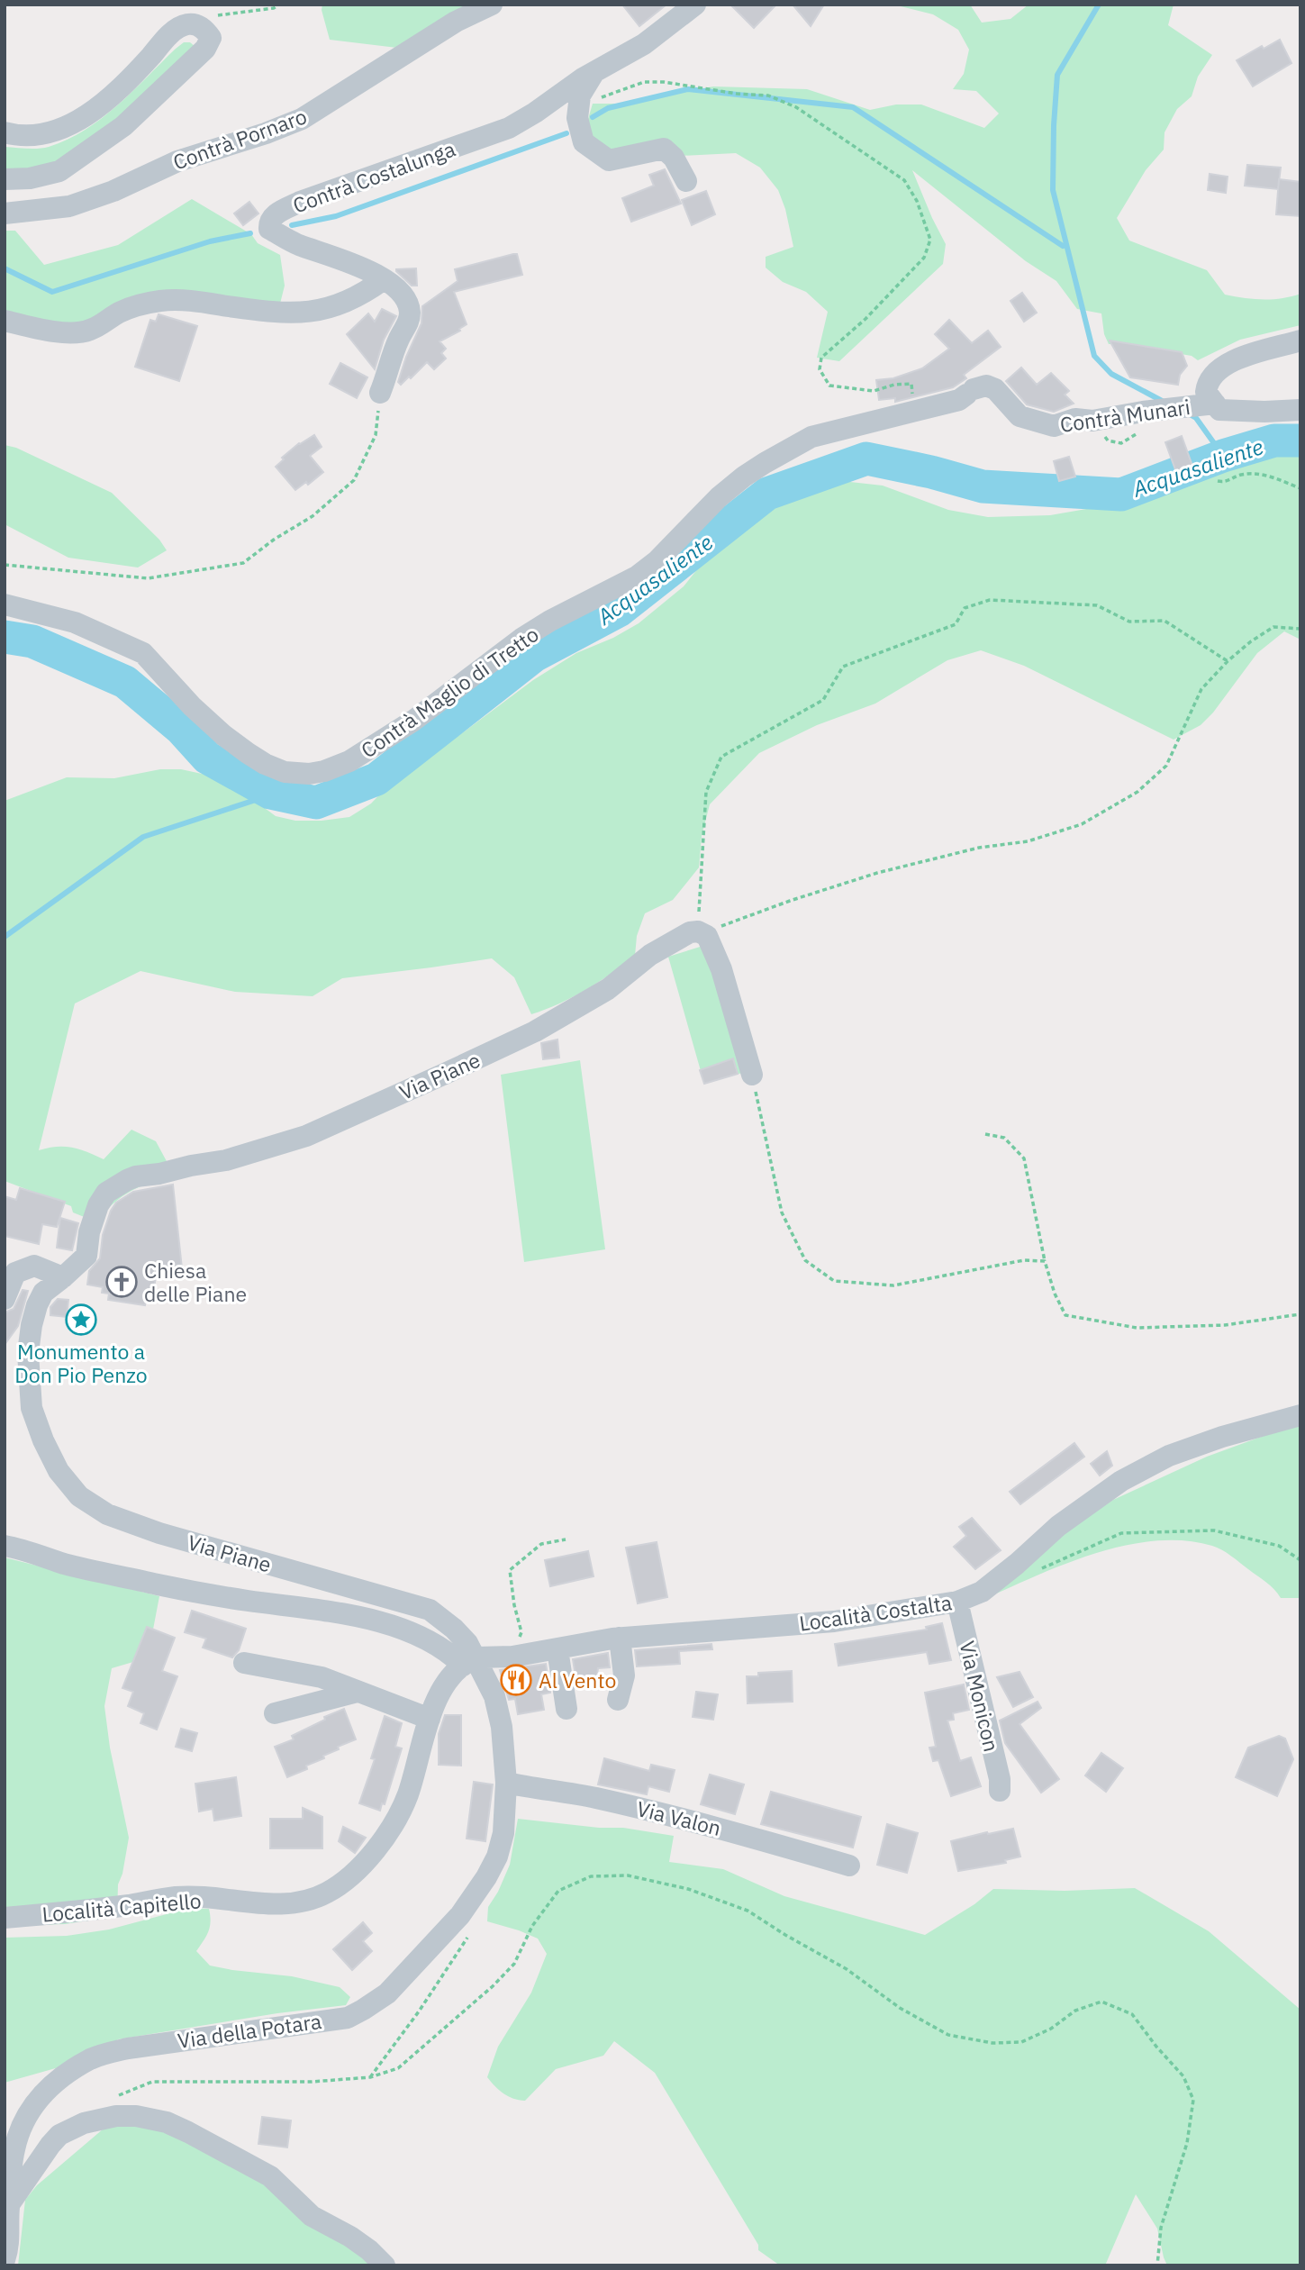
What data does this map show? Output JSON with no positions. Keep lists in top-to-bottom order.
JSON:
{
  "streets": {
    "street": [
      "Contrà Pornaro",
      "Contrà Costalunga",
      "Contrà Munari",
      "Contrà Maglio di Tretto",
      "Via Piane",
      "Località Costalta",
      "Via Monicon",
      "Via Valon",
      "Località Capitello",
      "Via della Potara"
    ]
  },
  "crossings": [
    ["Contrà Munari", "Contrà Maglio di Tretto"],
    ["Via Piane", "Località Costalta"],
    ["Via Piane", "Via Valon"],
    ["Via Piane", "Località Capitello"],
    ["Via Piane", "Via della Potara"],
    ["Località Costalta", "Via Monicon"],
    ["Località Costalta", "Località Capitello"],
    ["Via Valon", "Via della Potara"]
  ],
  "water": ["Acquasaliente"],
  "places": {
    "church": ["Chiesa delle Piane"],
    "place": ["Monumento a Don Pio Penzo"],
    "restaurant": ["Al Vento"]
  }
}
